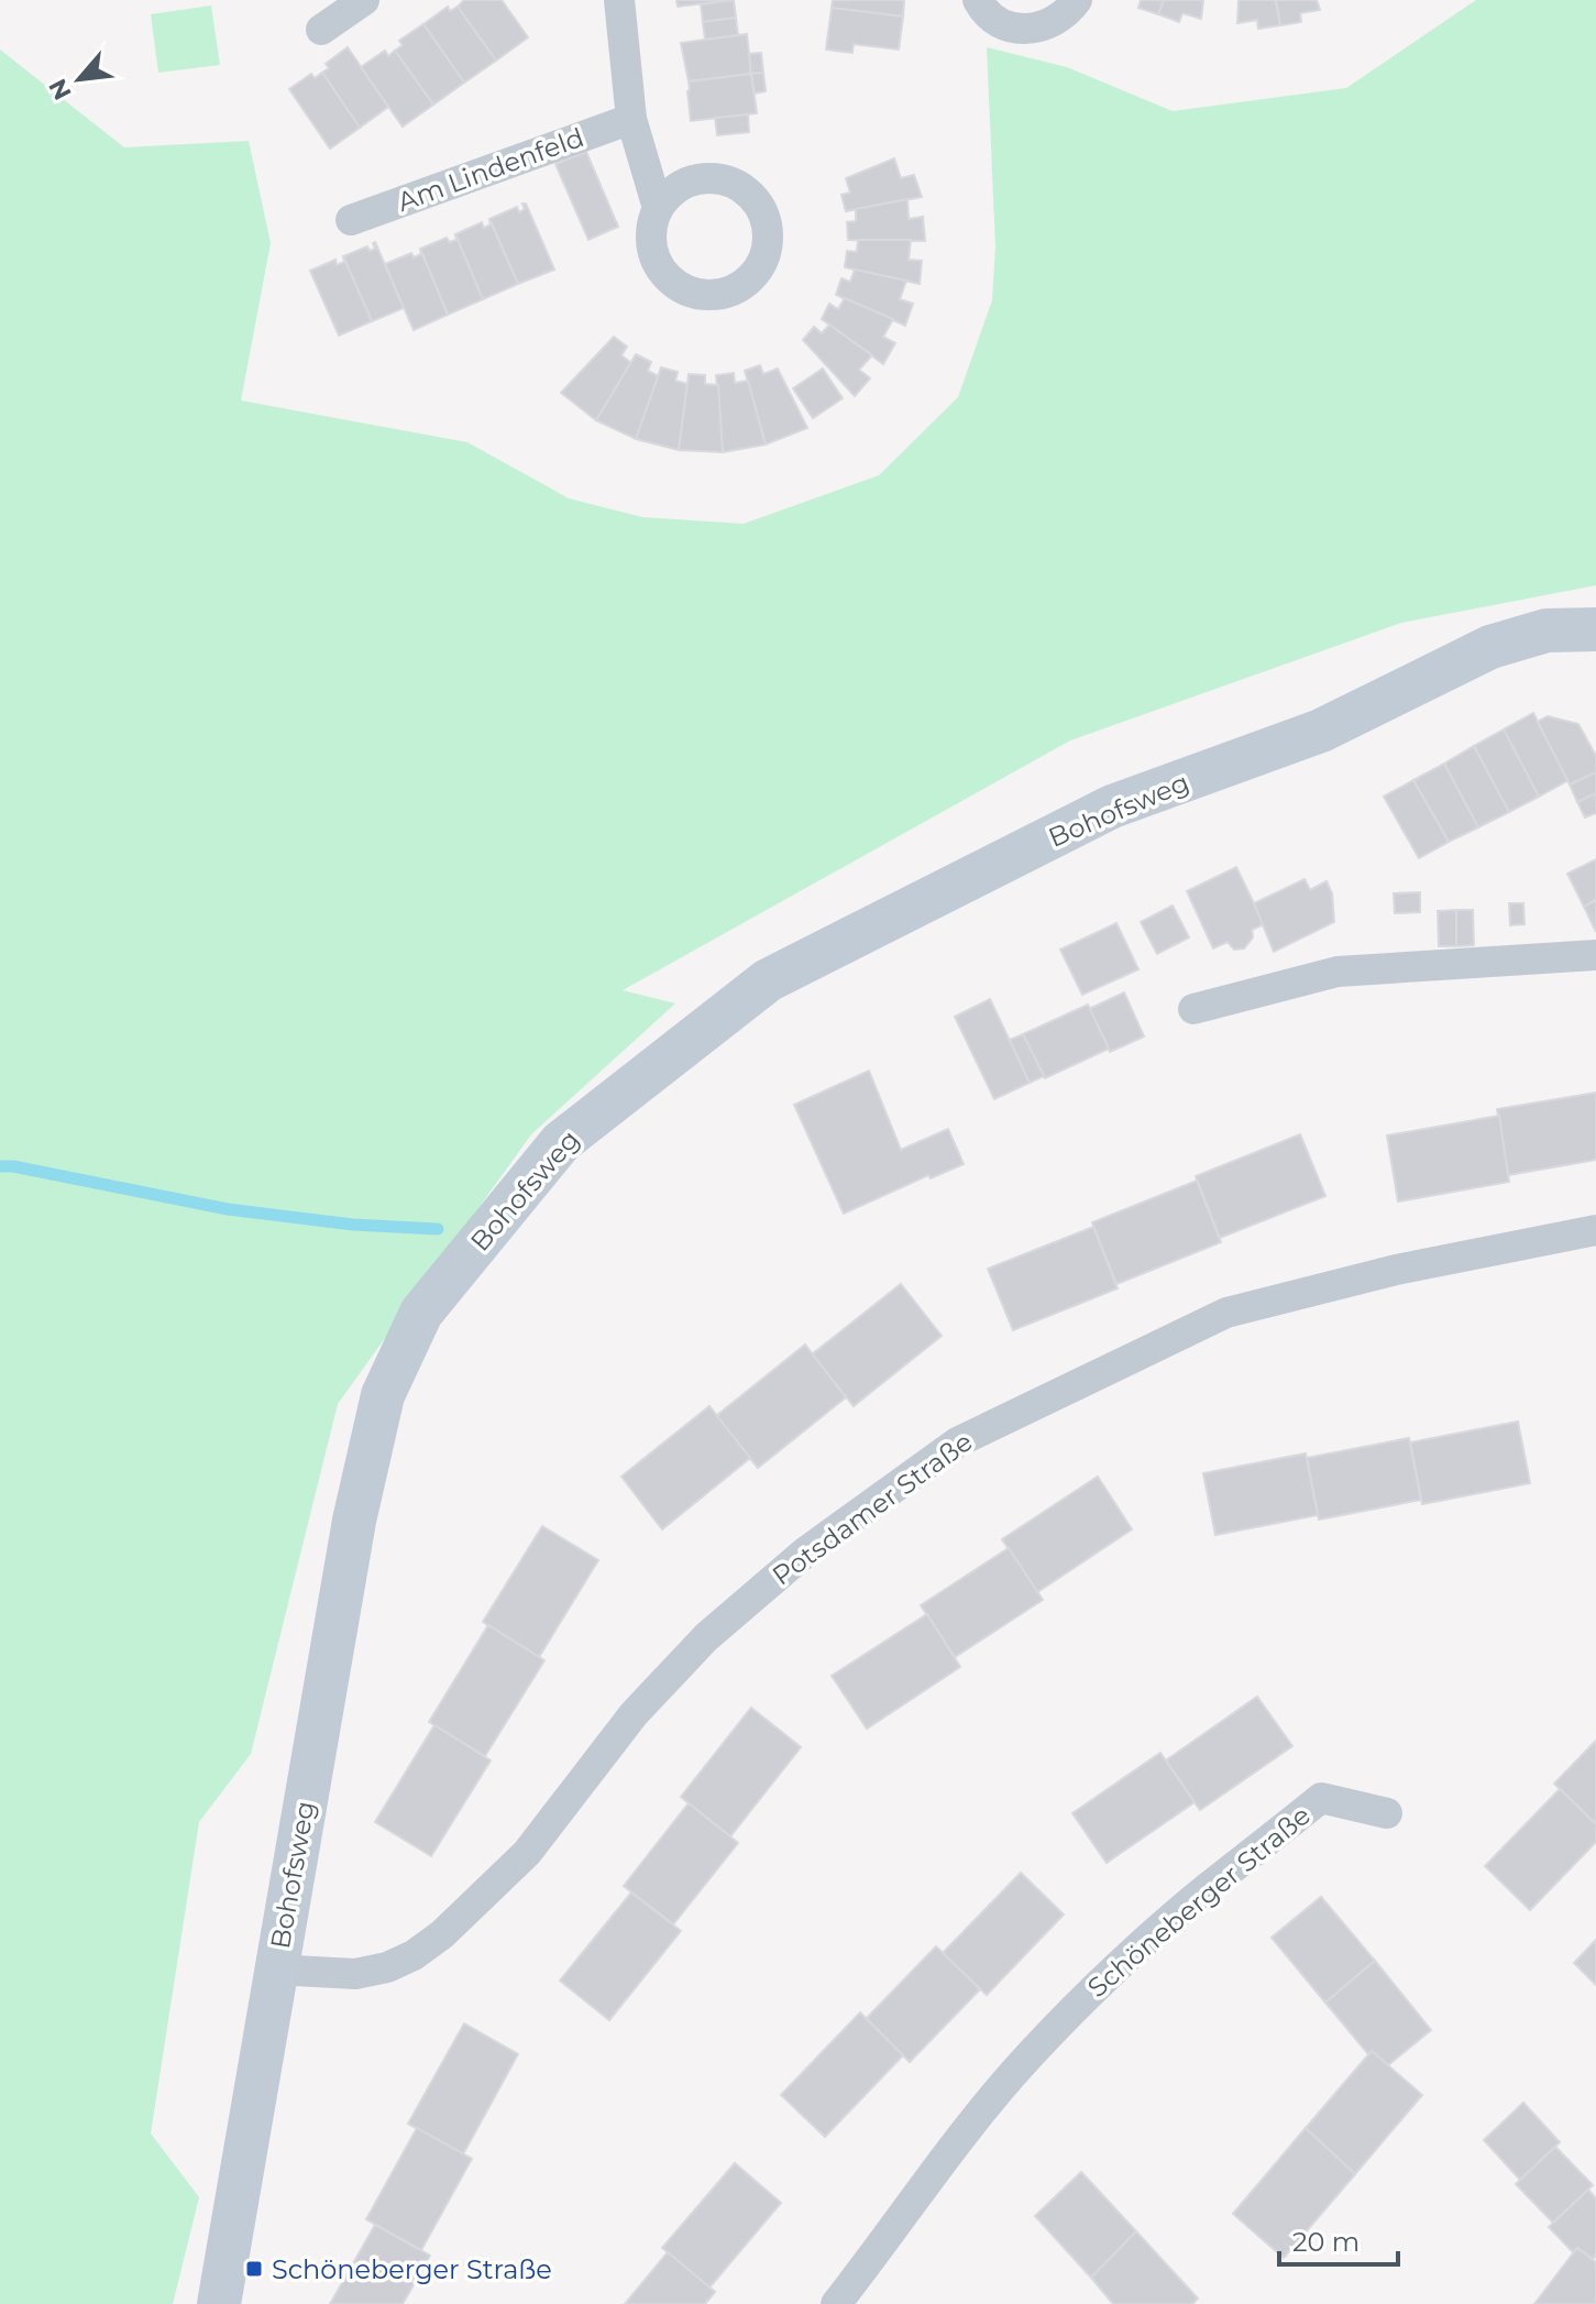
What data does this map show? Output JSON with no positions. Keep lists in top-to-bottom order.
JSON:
{
  "streets": {
    "street": [
      "Am Lindenfeld",
      "Bohofsweg",
      "Potsdamer Straße",
      "Schöneberger Straße"
    ]
  },
  "crossings": [
    ["Bohofsweg", "Potsdamer Straße"]
  ],
  "places": {
    "transit": ["Schöneberger Straße"]
  },
  "scale_bar": "20 m",
  "north": "bottom left"
}
